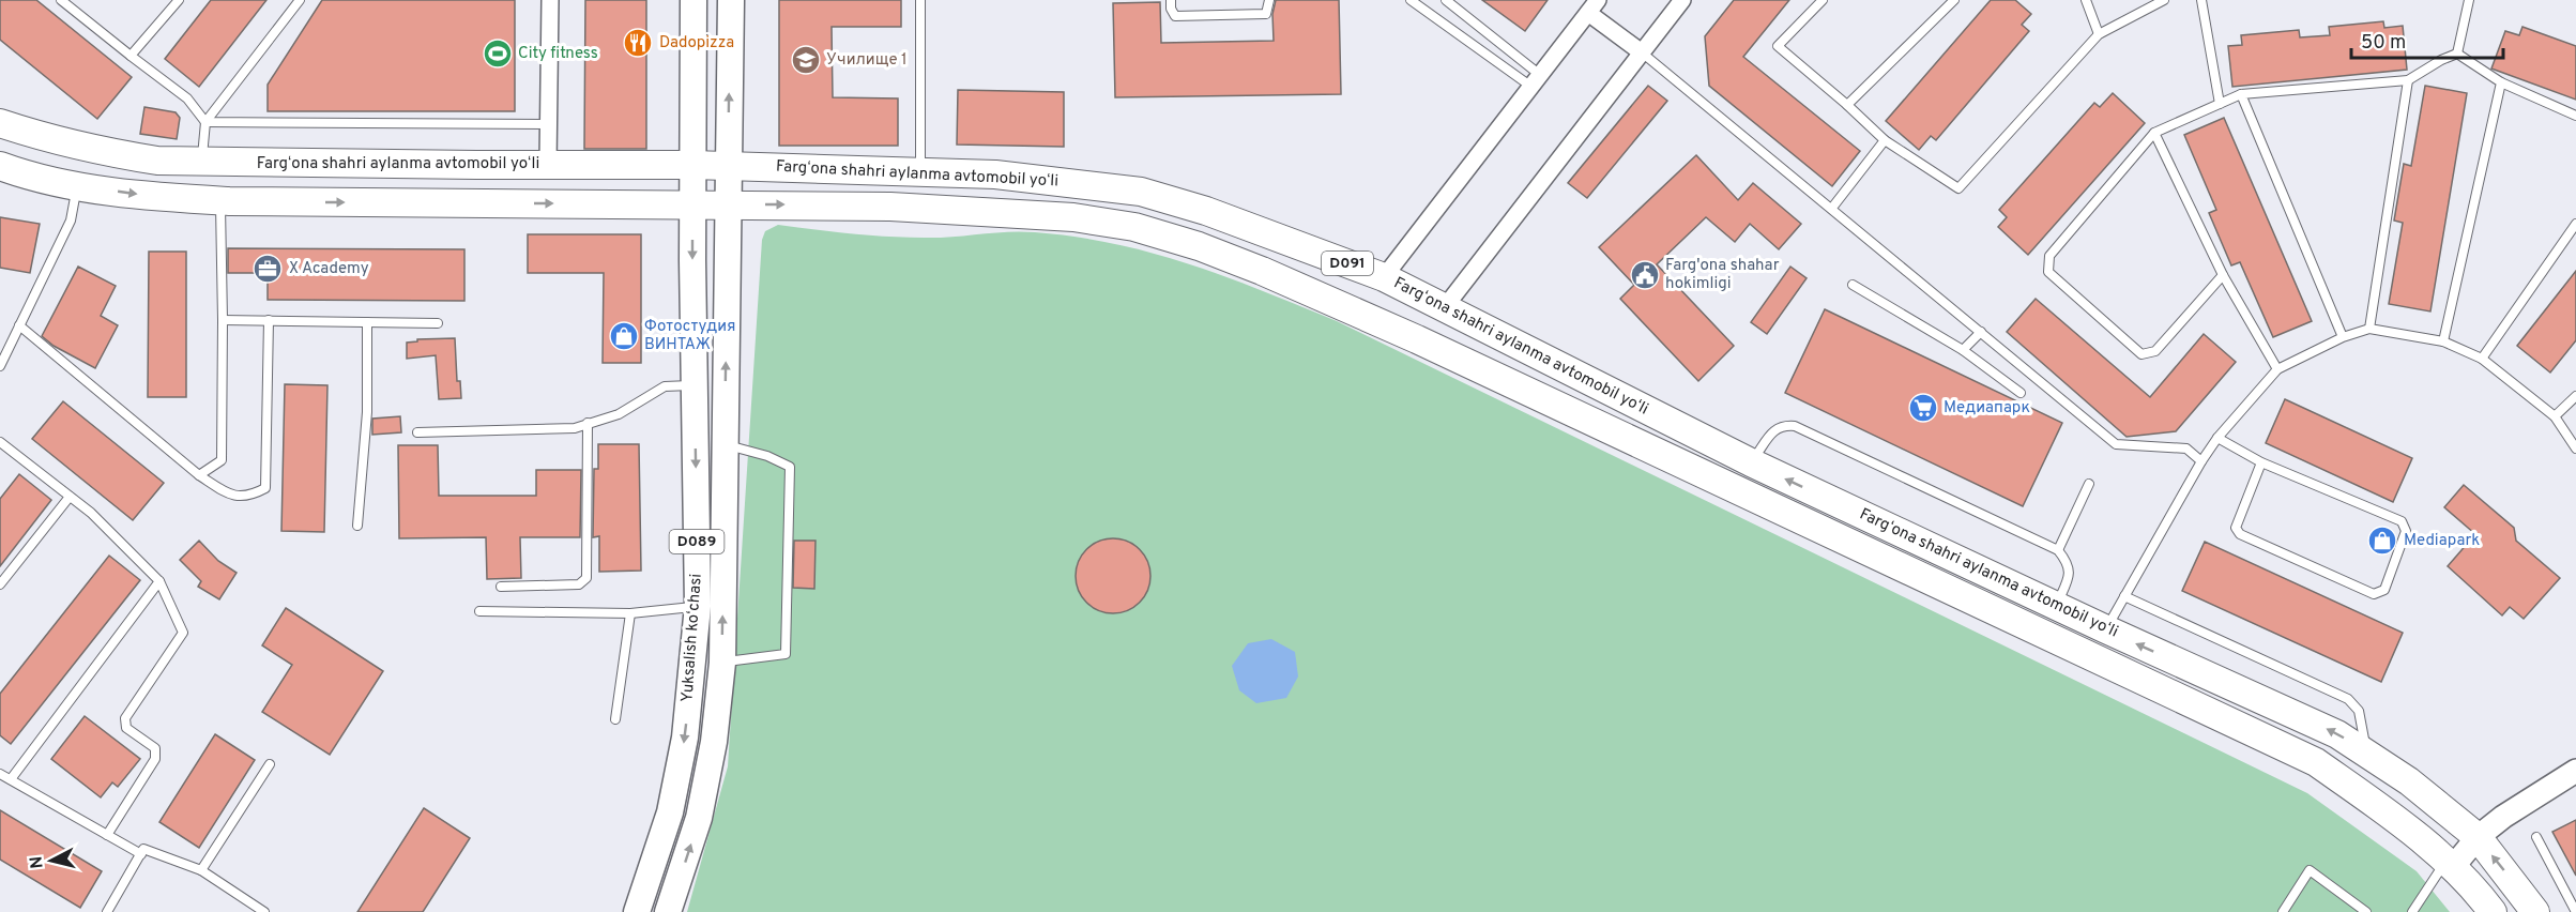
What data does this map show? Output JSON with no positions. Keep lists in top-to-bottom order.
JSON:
{
  "streets": {
    "highway": ["Fargʻona shahri aylanma avtomobil yoʻli", "D091"],
    "main road": ["D089", "Yuksalish koʻchasi"]
  },
  "crossings": [
    ["Fargʻona shahri aylanma avtomobil yoʻli", "D089"],
    ["Fargʻona shahri aylanma avtomobil yoʻli", "Yuksalish koʻchasi"],
    ["D089", "Yuksalish koʻchasi"]
  ],
  "places": {
    "restaurant": ["Dadopizza"],
    "sports": ["City fitness"],
    "school or university": ["Училище 1"],
    "office": ["X Academy"],
    "public building": ["Farg'ona shahar hokimligi"],
    "shop": ["Фотостудия ВИНТАЖ", "Mediapark"],
    "supermarket": ["Медиапарк"]
  },
  "scale_bar": "50 m",
  "north": "left"
}
